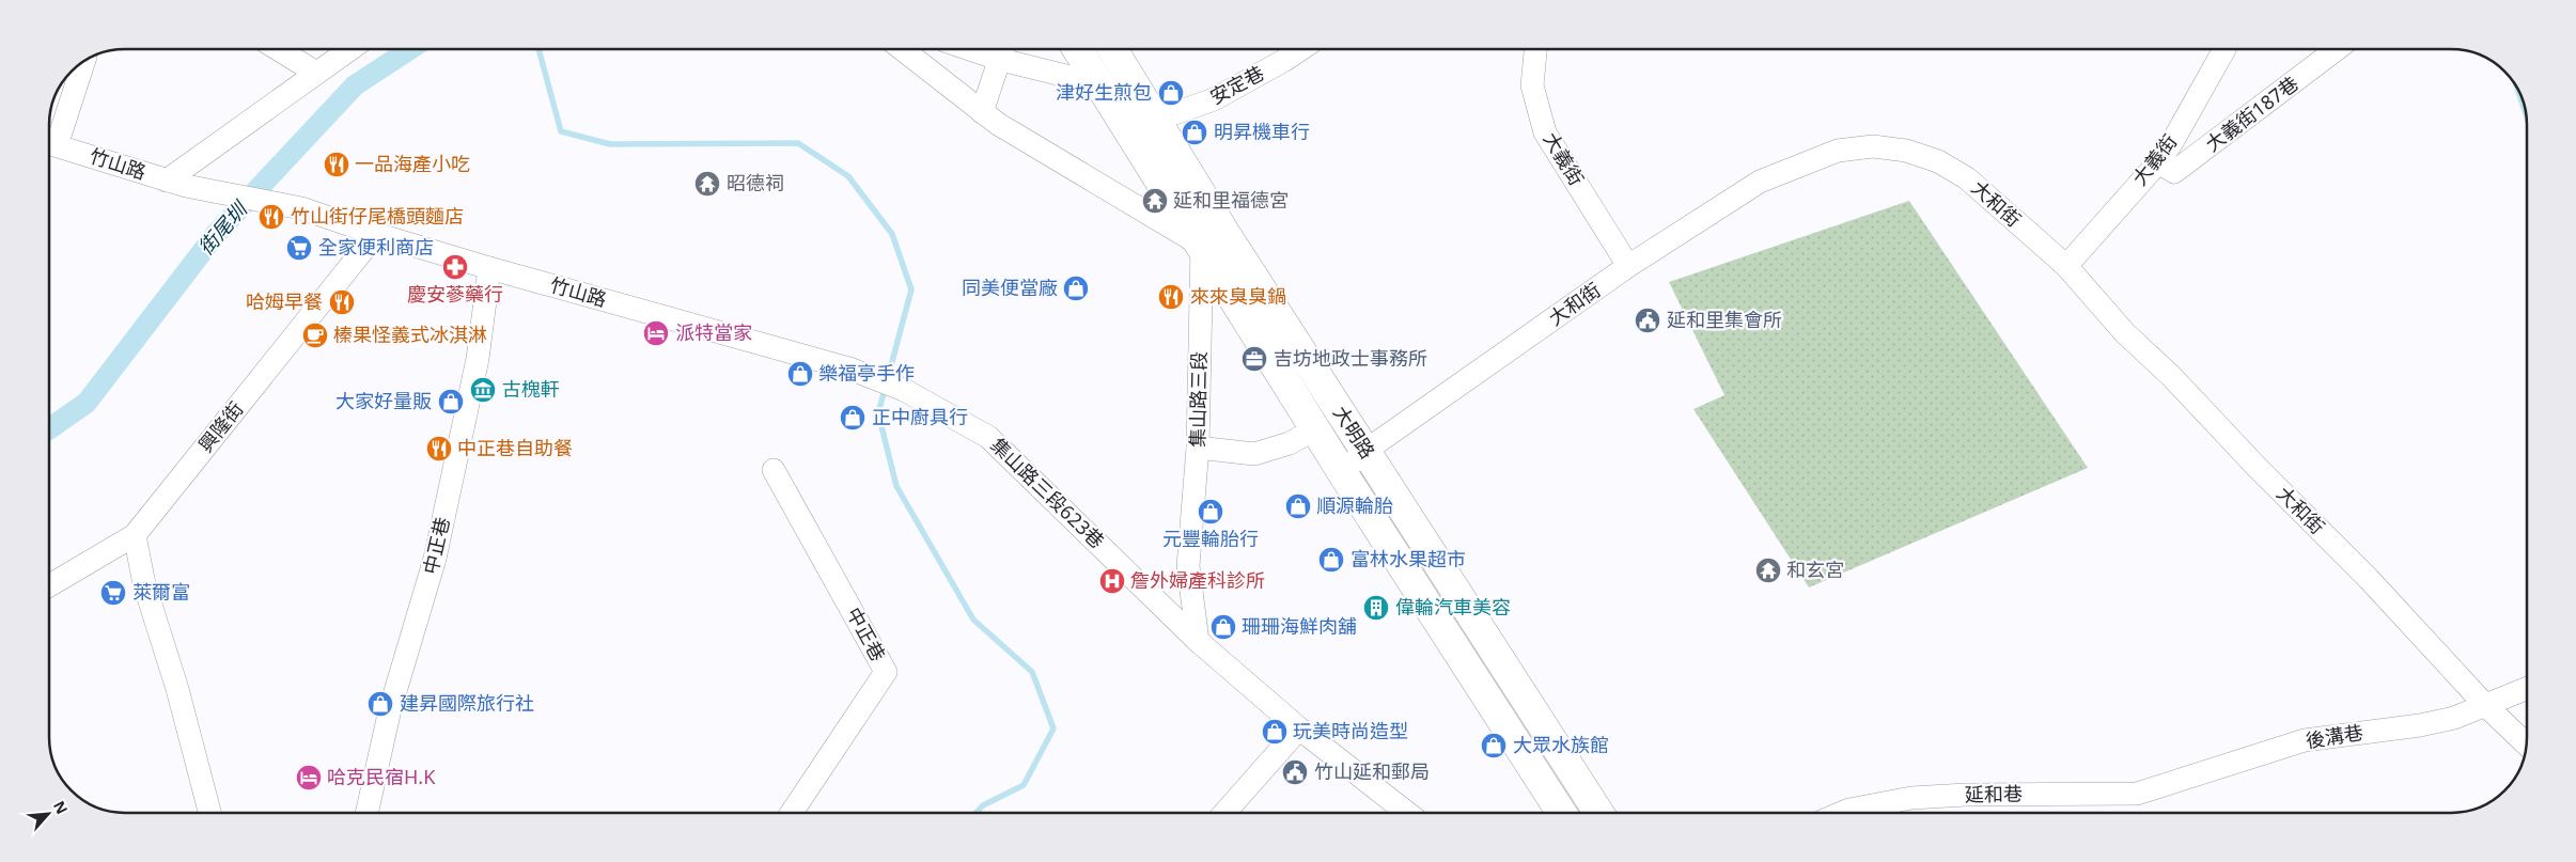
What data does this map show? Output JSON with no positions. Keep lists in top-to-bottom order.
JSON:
{
  "streets": {
    "main road": ["大明路"],
    "street": [
      "安定巷",
      "大義街187巷",
      "大義街",
      "竹山路",
      "大和街",
      "集山路三段",
      "興隆街",
      "集山路三段623巷",
      "中正巷",
      "後溝巷",
      "延和巷"
    ]
  },
  "crossings": [
    ["安定巷", "大明路"],
    ["大義街187巷", "大義街"],
    ["大義街", "大和街"],
    ["竹山路", "興隆街"],
    ["竹山路", "集山路三段623巷"],
    ["竹山路", "中正巷"],
    ["大和街", "大明路"],
    ["大和街", "後溝巷"],
    ["集山路三段", "大明路"],
    ["集山路三段", "集山路三段623巷"],
    ["後溝巷", "延和巷"]
  ],
  "water": ["街尾圳"],
  "places": {
    "shop": [
      "津好生煎包",
      "明昇機車行",
      "同美便當廠",
      "樂福亭手作",
      "大家好量販",
      "正中廚具行",
      "順源輪胎",
      "元豐輪胎行",
      "富林水果超市",
      "珊珊海鮮肉舖",
      "建昇國際旅行社",
      "玩美時尚造型",
      "大眾水族館"
    ],
    "restaurant": [
      "一品海產小吃",
      "竹山街仔尾橋頭麵店",
      "來來臭臭鍋",
      "哈姆早餐",
      "中正巷自助餐"
    ],
    "temple": ["昭德祠", "延和里福德宮", "和玄宮"],
    "supermarket": ["全家便利商店", "萊爾富"],
    "pharmacy": ["慶安蔘藥行"],
    "public building": ["延和里集會所", "竹山延和郵局"],
    "hotel": ["派特當家", "哈克民宿H.K"],
    "cafe": ["榛果怪義式冰淇淋"],
    "office": ["吉坊地政士事務所"],
    "museum": ["古槐軒"],
    "hospital": ["詹外婦產科診所"],
    "building": ["偉輪汽車美容"]
  },
  "north": "top right"
}
